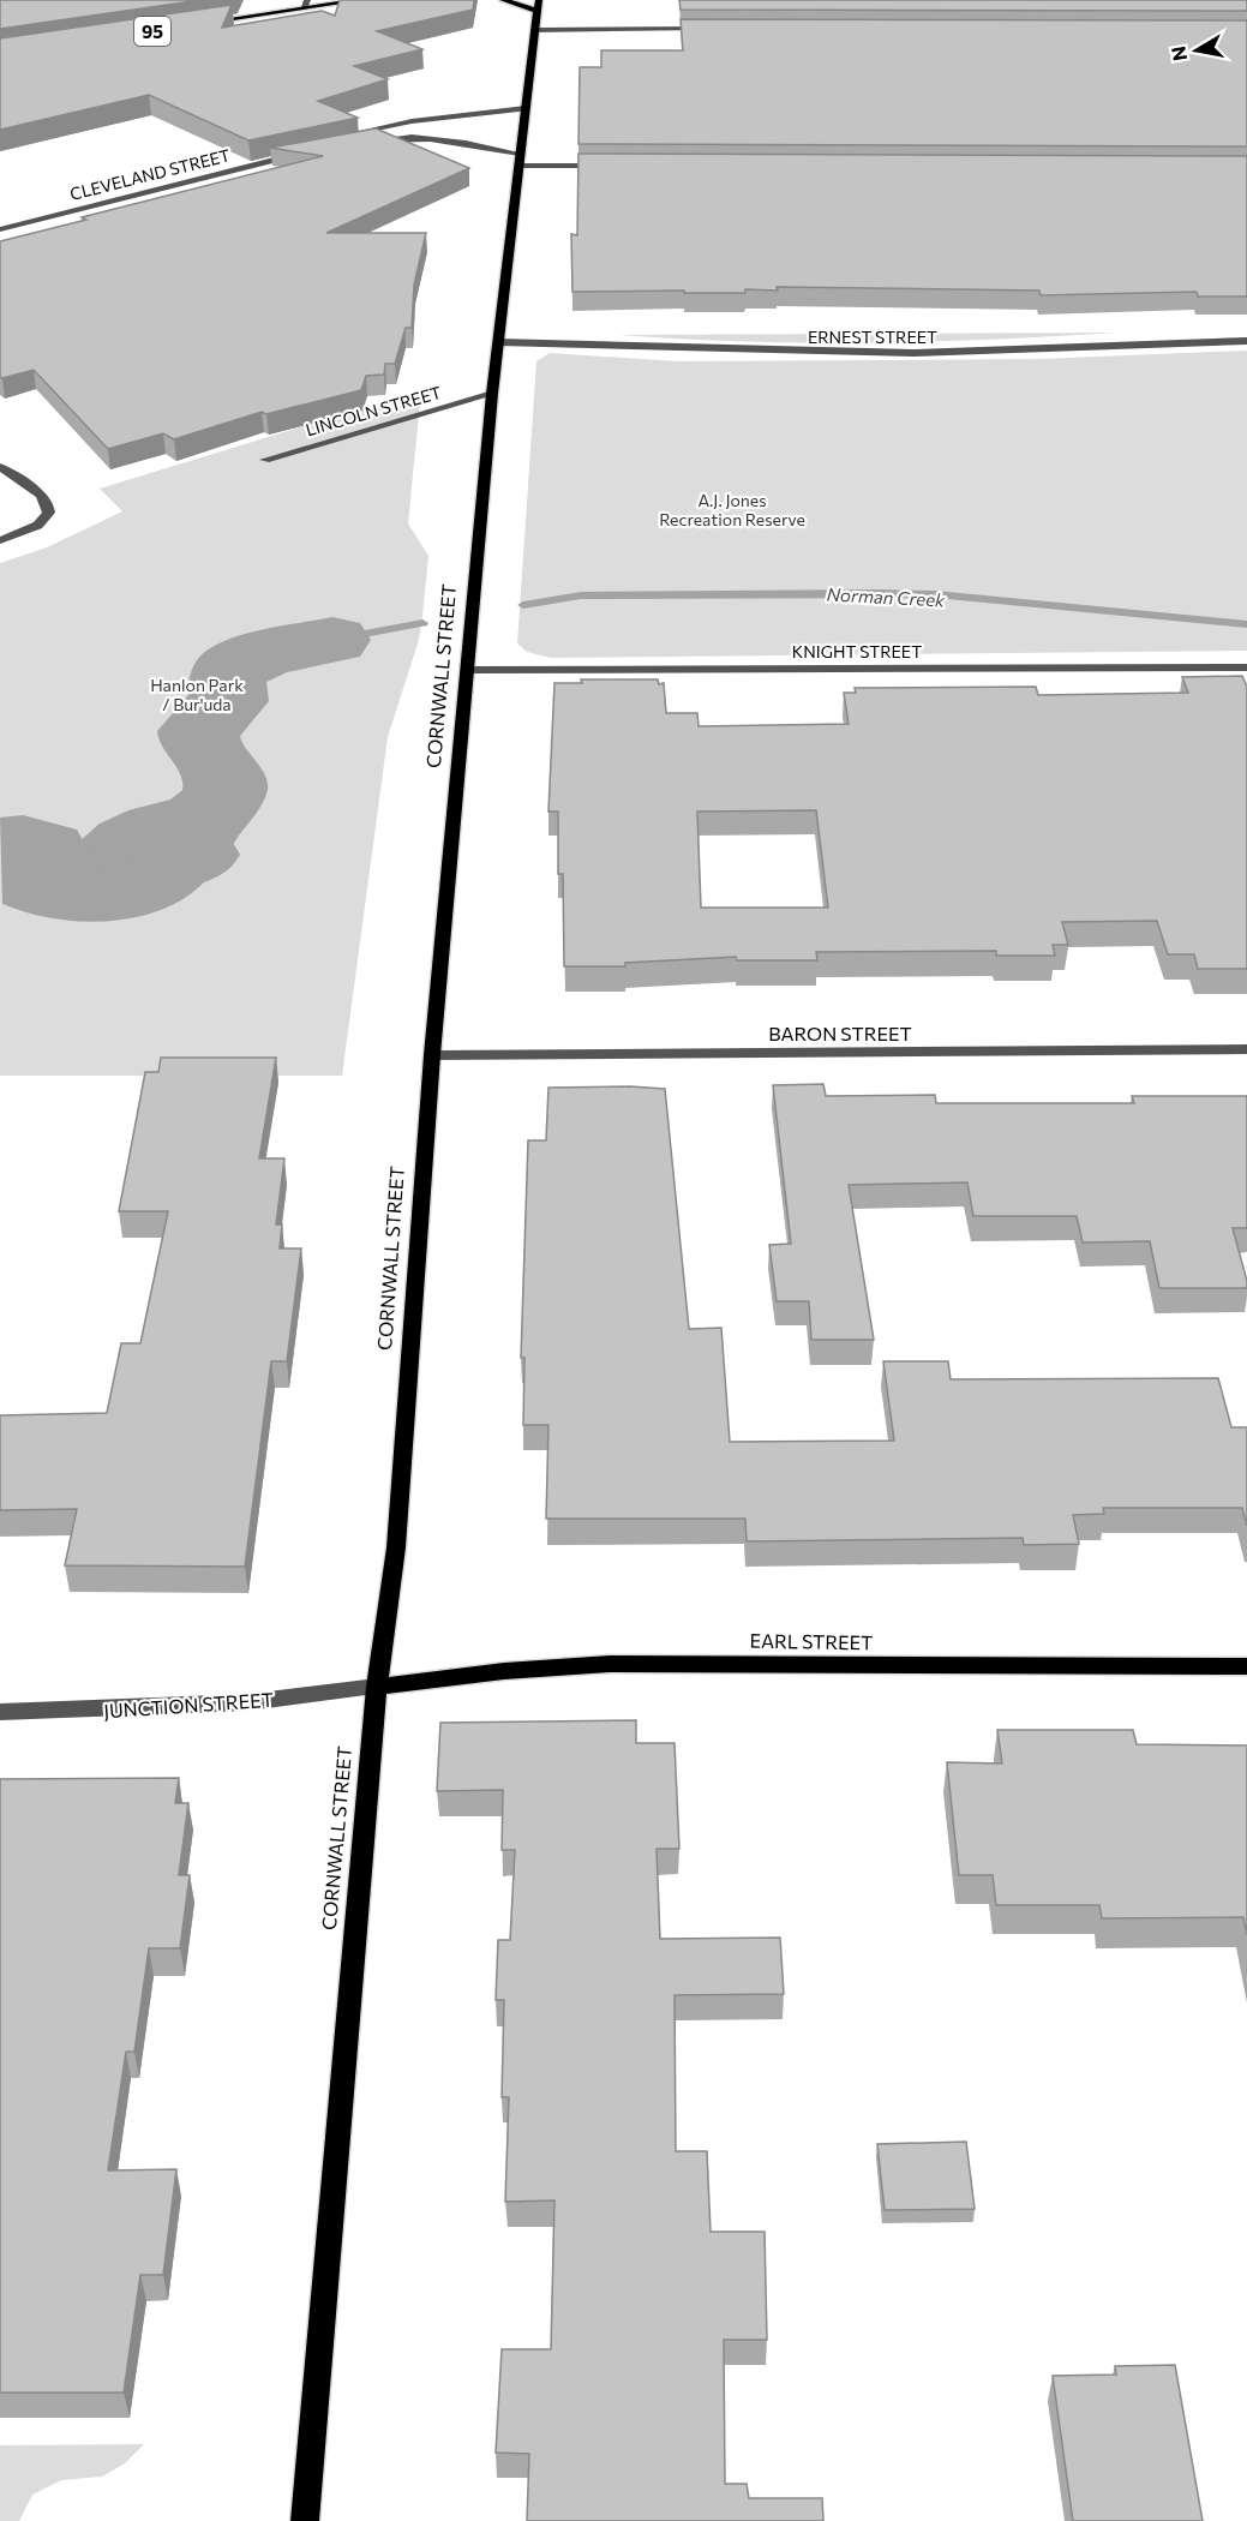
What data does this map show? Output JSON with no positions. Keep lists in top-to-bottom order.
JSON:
{
  "streets": {
    "main road": ["95", "CORNWALL STREET", "EARL STREET"],
    "street": [
      "CLEVELAND STREET",
      "ERNEST STREET",
      "LINCOLN STREET",
      "KNIGHT STREET",
      "BARON STREET",
      "JUNCTION STREET"
    ]
  },
  "crossings": [
    ["ERNEST STREET", "CORNWALL STREET"],
    ["LINCOLN STREET", "CORNWALL STREET"],
    ["KNIGHT STREET", "CORNWALL STREET"],
    ["CORNWALL STREET", "BARON STREET"],
    ["CORNWALL STREET", "EARL STREET"],
    ["CORNWALL STREET", "JUNCTION STREET"],
    ["EARL STREET", "JUNCTION STREET"]
  ],
  "water": ["Norman Creek"],
  "parks": ["A.J. Jones Recreation Reserve", "Hanlon Park / Bur'uda"],
  "north": "left"
}
